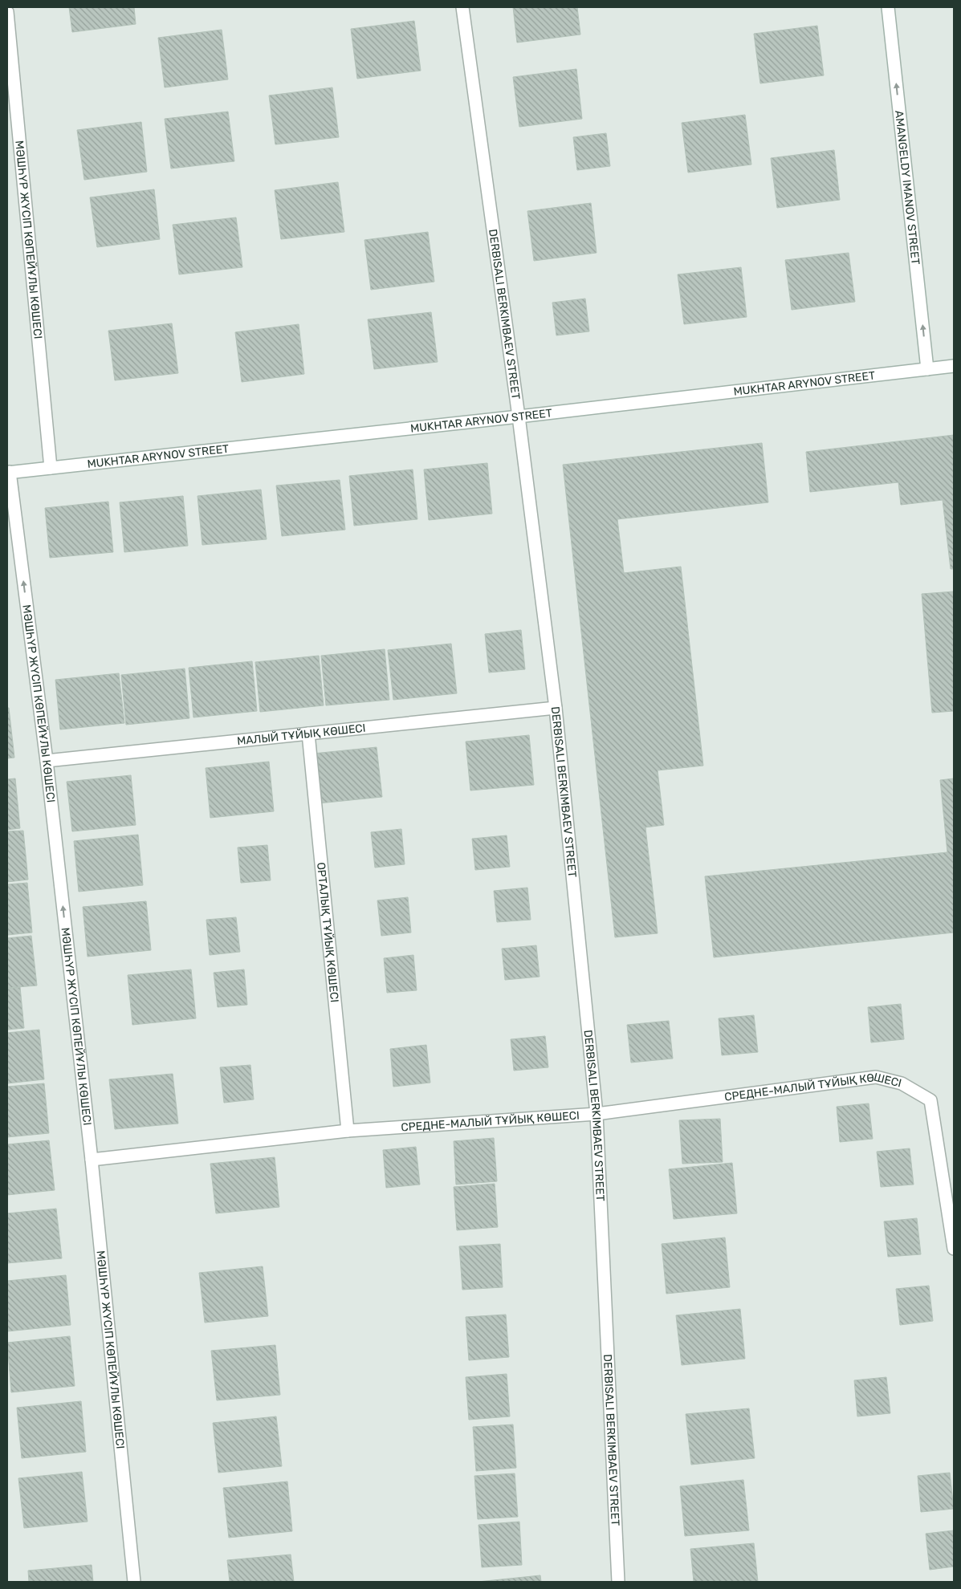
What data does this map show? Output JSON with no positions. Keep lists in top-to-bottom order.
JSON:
{
  "streets": {
    "street": [
      "AMANGELDY IMANOV STREET",
      "МӘШҺҮР ЖҮСІП КӨПЕЙҰЛЫ КӨШЕСІ",
      "DERBISALI BERKIMBAEV STREET",
      "MUKHTAR ARYNOV STREET",
      "МАЛЫЙ ТҰЙЫҚ КӨШЕСІ",
      "ОРТАЛЫҚ ТҰЙЫҚ КӨШЕСІ",
      "СРЕДНЕ-МАЛЫЙ ТҰЙЫҚ КӨШЕСІ"
    ]
  },
  "crossings": [
    ["AMANGELDY IMANOV STREET", "MUKHTAR ARYNOV STREET"],
    ["МӘШҺҮР ЖҮСІП КӨПЕЙҰЛЫ КӨШЕСІ", "MUKHTAR ARYNOV STREET"],
    ["МӘШҺҮР ЖҮСІП КӨПЕЙҰЛЫ КӨШЕСІ", "МАЛЫЙ ТҰЙЫҚ КӨШЕСІ"],
    ["МӘШҺҮР ЖҮСІП КӨПЕЙҰЛЫ КӨШЕСІ", "СРЕДНЕ-МАЛЫЙ ТҰЙЫҚ КӨШЕСІ"],
    ["DERBISALI BERKIMBAEV STREET", "MUKHTAR ARYNOV STREET"],
    ["DERBISALI BERKIMBAEV STREET", "МАЛЫЙ ТҰЙЫҚ КӨШЕСІ"],
    ["DERBISALI BERKIMBAEV STREET", "СРЕДНЕ-МАЛЫЙ ТҰЙЫҚ КӨШЕСІ"],
    ["МАЛЫЙ ТҰЙЫҚ КӨШЕСІ", "ОРТАЛЫҚ ТҰЙЫҚ КӨШЕСІ"],
    ["ОРТАЛЫҚ ТҰЙЫҚ КӨШЕСІ", "СРЕДНЕ-МАЛЫЙ ТҰЙЫҚ КӨШЕСІ"]
  ],
  "one_way": ["AMANGELDY IMANOV STREET", "МӘШҺҮР ЖҮСІП КӨПЕЙҰЛЫ КӨШЕСІ"]
}
